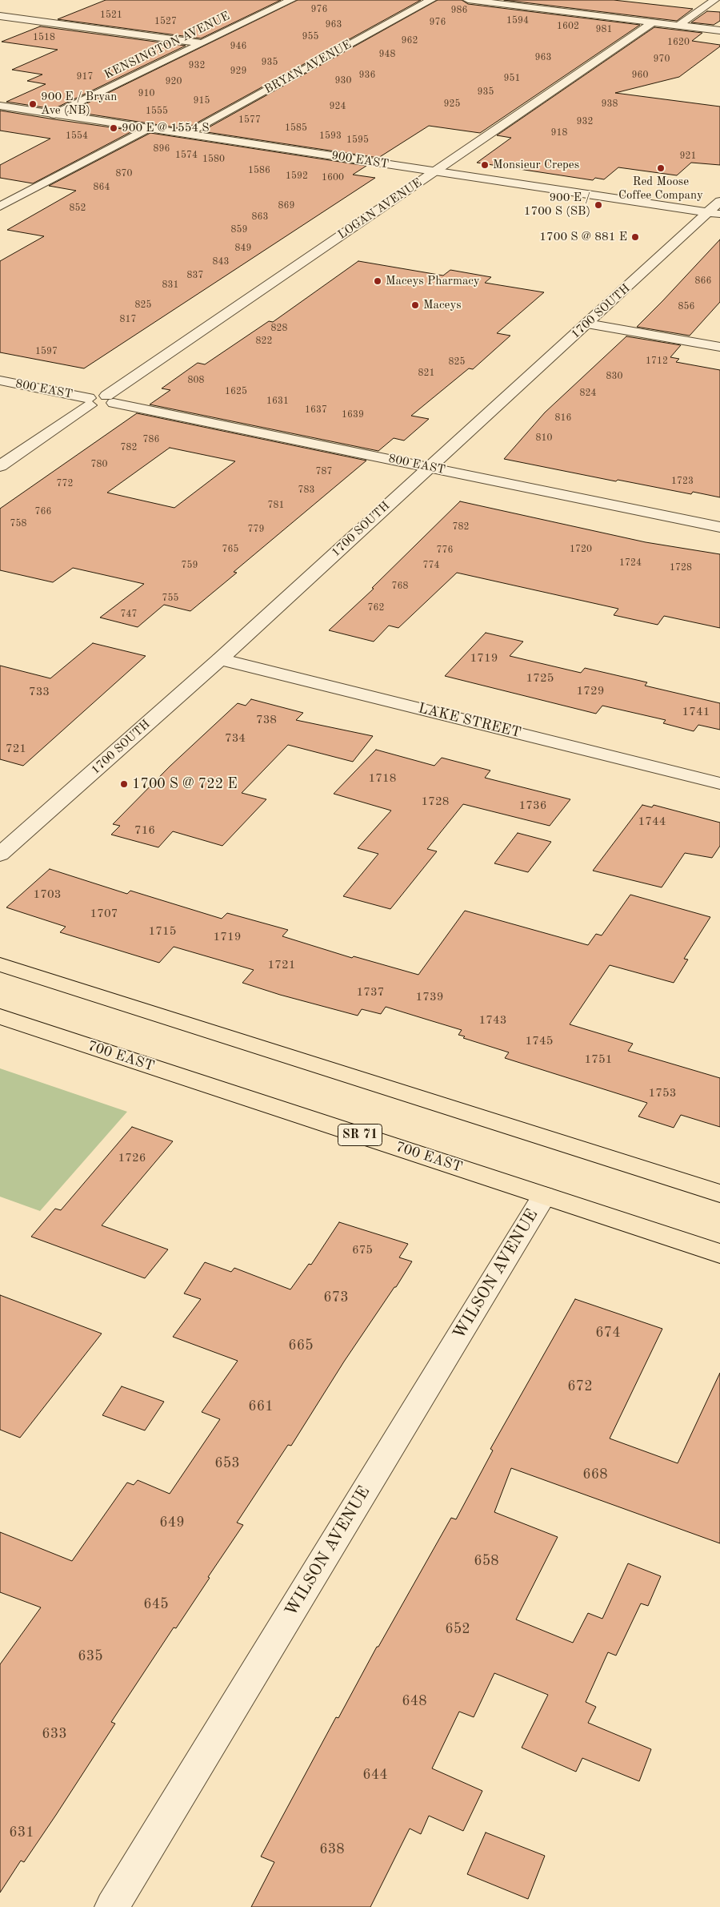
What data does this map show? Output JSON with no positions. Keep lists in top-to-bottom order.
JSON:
{
  "streets": {
    "main road": ["700 EAST", "SR 71"],
    "street": [
      "KENSINGTON AVENUE",
      "BRYAN AVENUE",
      "900 EAST",
      "LOGAN AVENUE",
      "1700 SOUTH",
      "800 EAST",
      "LAKE STREET",
      "WILSON AVENUE"
    ]
  },
  "crossings": [
    ["KENSINGTON AVENUE", "900 EAST"],
    ["BRYAN AVENUE", "900 EAST"],
    ["900 EAST", "LOGAN AVENUE"],
    ["900 EAST", "1700 SOUTH"],
    ["LOGAN AVENUE", "800 EAST"],
    ["1700 SOUTH", "800 EAST"],
    ["1700 SOUTH", "LAKE STREET"],
    ["700 EAST", "WILSON AVENUE"]
  ],
  "places": [
    "900 E / Bryan Ave (NB)",
    "900 E @ 1554 S",
    "Monsieur Crepes",
    "Red Moose Coffee Company",
    "900 E / 1700 S (SB)",
    "1700 S @ 881 E",
    "Maceys Pharmacy",
    "Maceys",
    "1700 S @ 722 E"
  ],
  "house_numbers": [
    "976",
    "986",
    "1521",
    "1594",
    "1527",
    "976",
    "963",
    "1602",
    "981",
    "955",
    "1518",
    "962",
    "1620",
    "946",
    "948",
    "963",
    "970",
    "935",
    "932",
    "929",
    "936",
    "960",
    "917",
    "951",
    "930",
    "920",
    "935",
    "910",
    "915",
    "925",
    "938",
    "924",
    "1555",
    "1577",
    "932",
    "1585",
    "918",
    "1554",
    "1593",
    "1595",
    "896",
    "1574",
    "921",
    "1580",
    "1586",
    "870",
    "1592",
    "1600",
    "864",
    "869",
    "852",
    "863",
    "859",
    "849",
    "843",
    "837",
    "866",
    "831",
    "825",
    "856",
    "817",
    "828",
    "822",
    "1597",
    "1712",
    "825",
    "821",
    "830",
    "808",
    "1625",
    "824",
    "1631",
    "1637",
    "1639",
    "816",
    "810",
    "786",
    "782",
    "780",
    "787",
    "1723",
    "772",
    "783",
    "781",
    "766",
    "758",
    "782",
    "779",
    "765",
    "1720",
    "776",
    "1724",
    "759",
    "774",
    "1728",
    "768",
    "755",
    "762",
    "747",
    "1719",
    "1725",
    "1729",
    "733",
    "1741",
    "738",
    "734",
    "721",
    "1718",
    "1728",
    "1736",
    "1744",
    "716",
    "1703",
    "1707",
    "1715",
    "1719",
    "1721",
    "1737",
    "1739",
    "1743",
    "1745",
    "1751",
    "1753",
    "1726",
    "675",
    "673",
    "674",
    "665",
    "672",
    "661",
    "653",
    "668",
    "649",
    "658",
    "645",
    "652",
    "635",
    "648",
    "633",
    "644",
    "631",
    "638"
  ]
}
